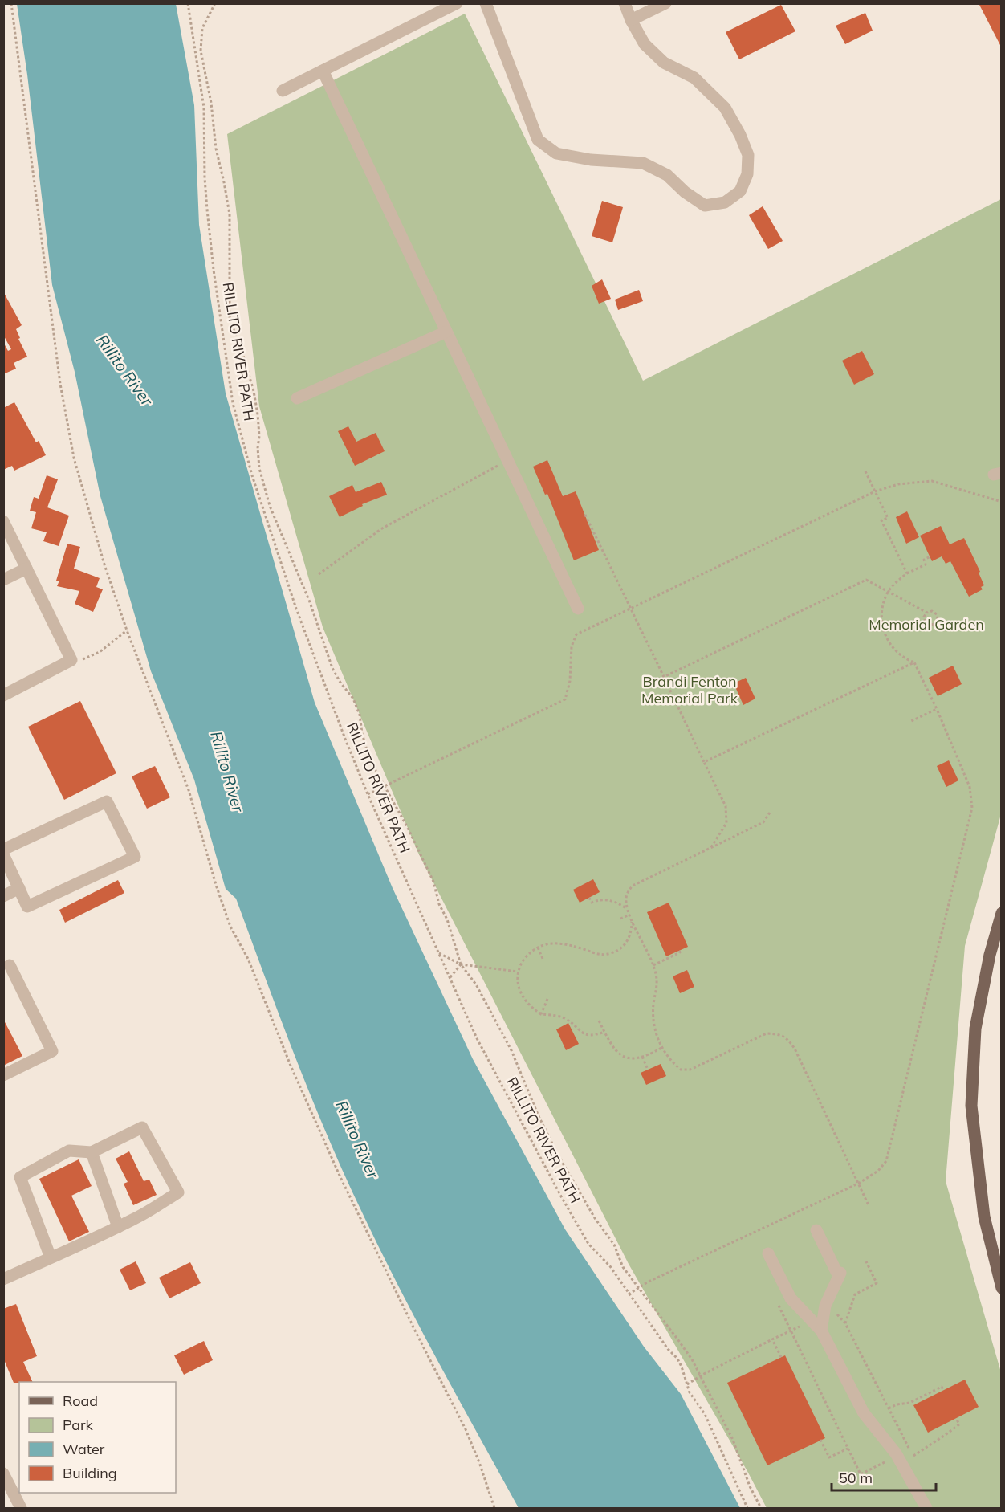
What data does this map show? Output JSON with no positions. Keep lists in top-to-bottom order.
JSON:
{
  "streets": {
    "path": ["RILLITO RIVER PATH"]
  },
  "water": ["Rillito River"],
  "parks": ["Memorial Garden", "Brandi Fenton Memorial Park"],
  "legend": [
    "Road",
    "Park",
    "Water",
    "Building"
  ],
  "scale_bar": "50 m"
}
